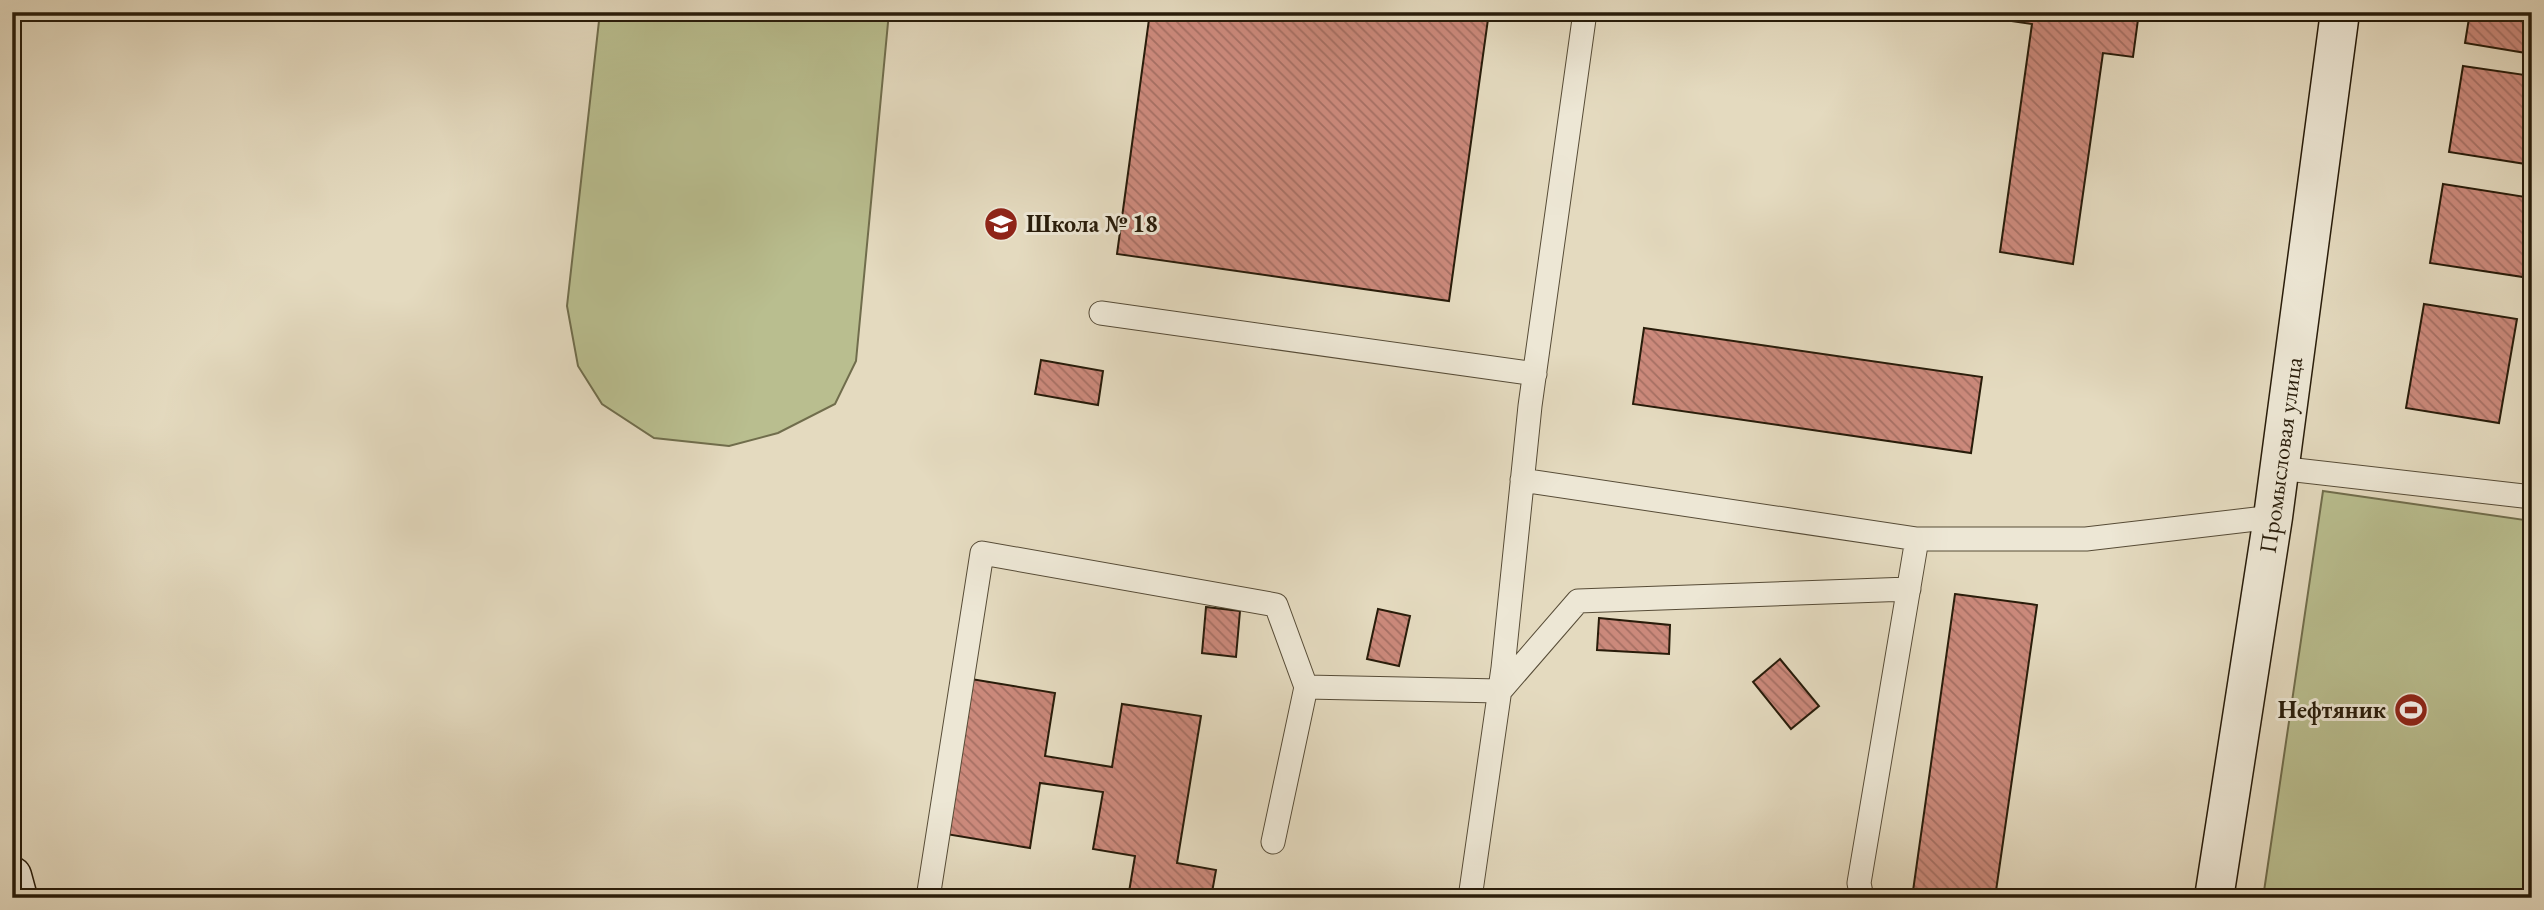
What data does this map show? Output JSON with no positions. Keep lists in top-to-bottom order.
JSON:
{
  "streets": {
    "street": ["Промысловая улица"]
  },
  "places": {
    "school or university": ["Школа № 18"],
    "sports": ["Нефтяник"]
  }
}
